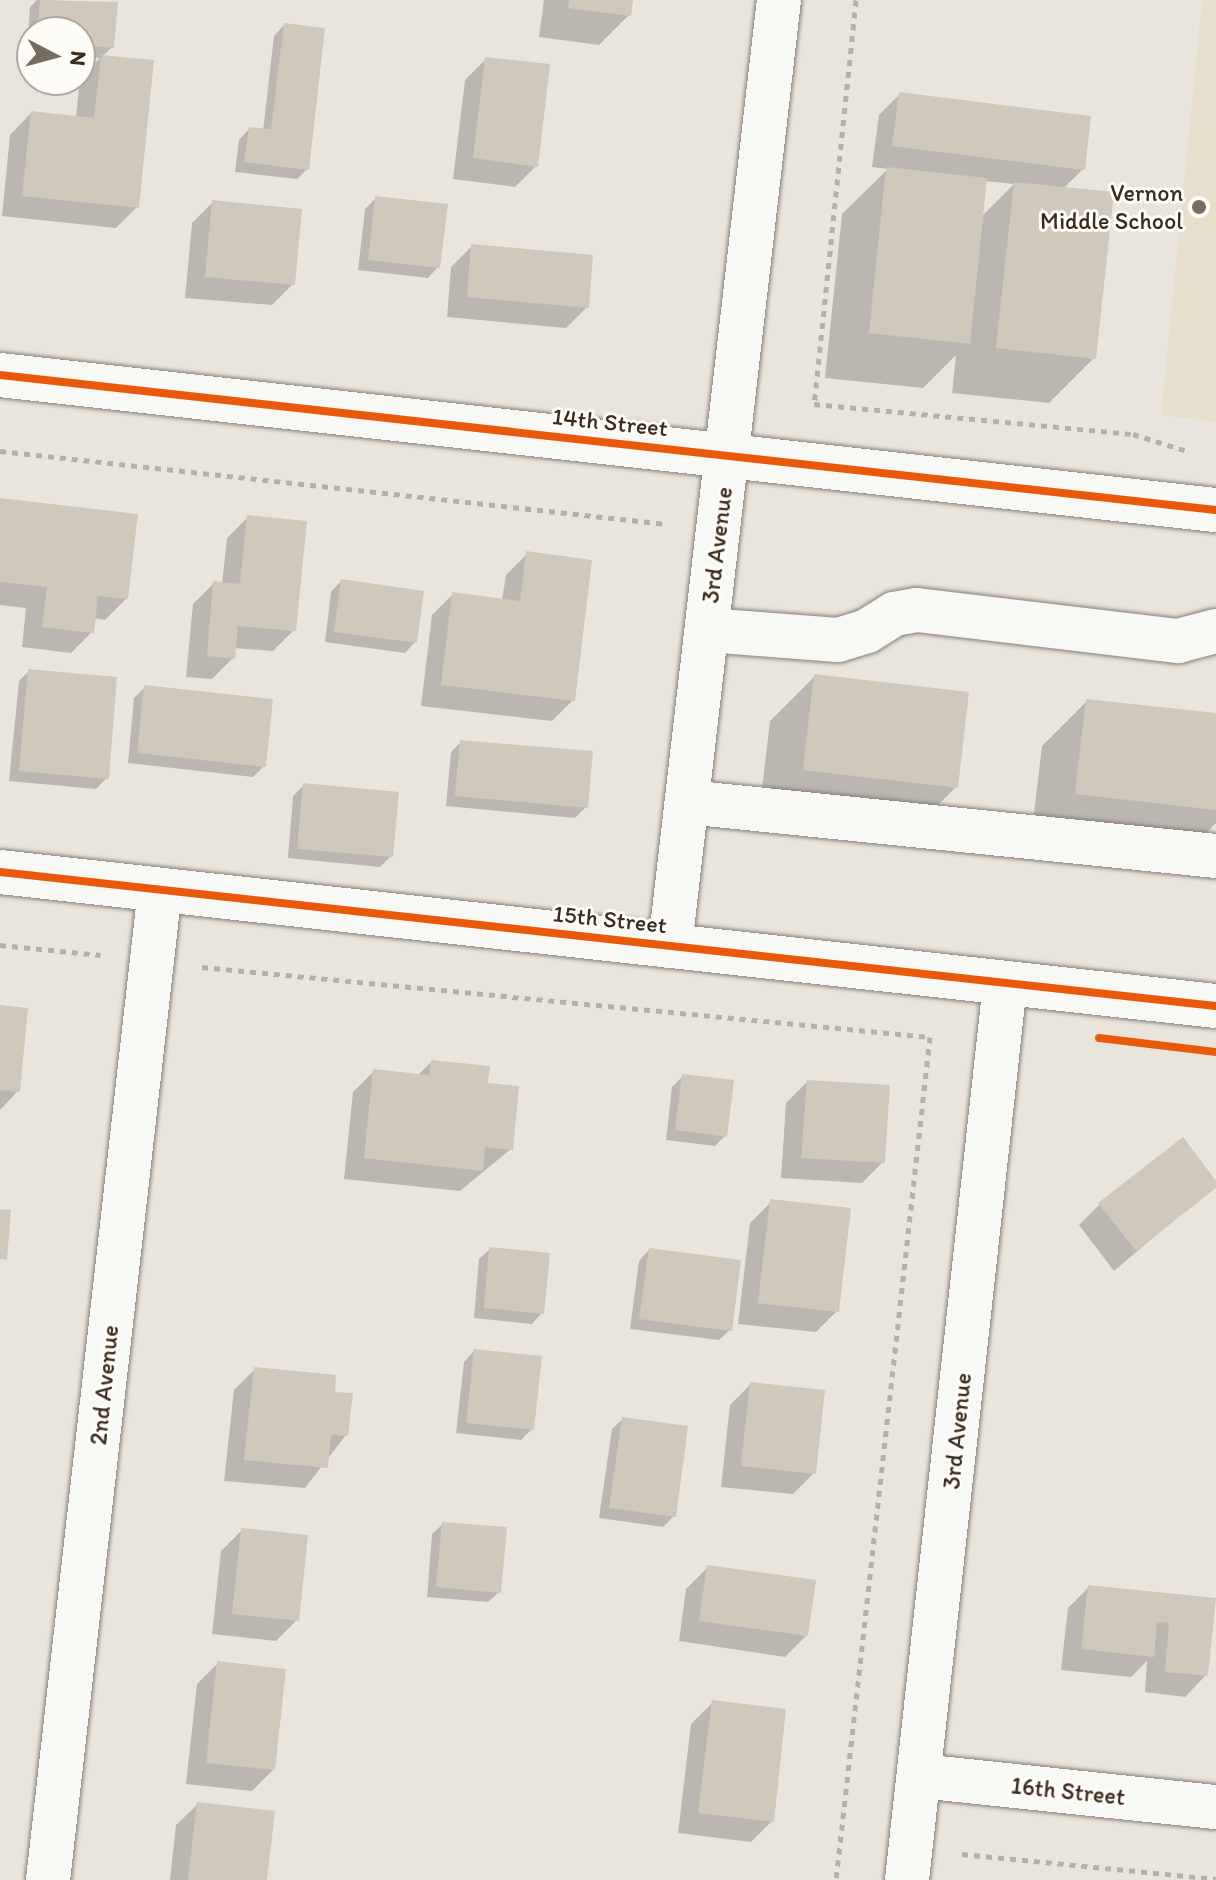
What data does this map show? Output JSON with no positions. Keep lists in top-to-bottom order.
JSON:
{
  "streets": {
    "street": [
      "14th Street",
      "3rd Avenue",
      "15th Street",
      "2nd Avenue",
      "16th Street"
    ]
  },
  "crossings": [
    ["14th Street", "3rd Avenue"],
    ["3rd Avenue", "15th Street"],
    ["3rd Avenue", "16th Street"],
    ["15th Street", "2nd Avenue"]
  ],
  "places": ["Vernon Middle School"],
  "north": "right"
}
